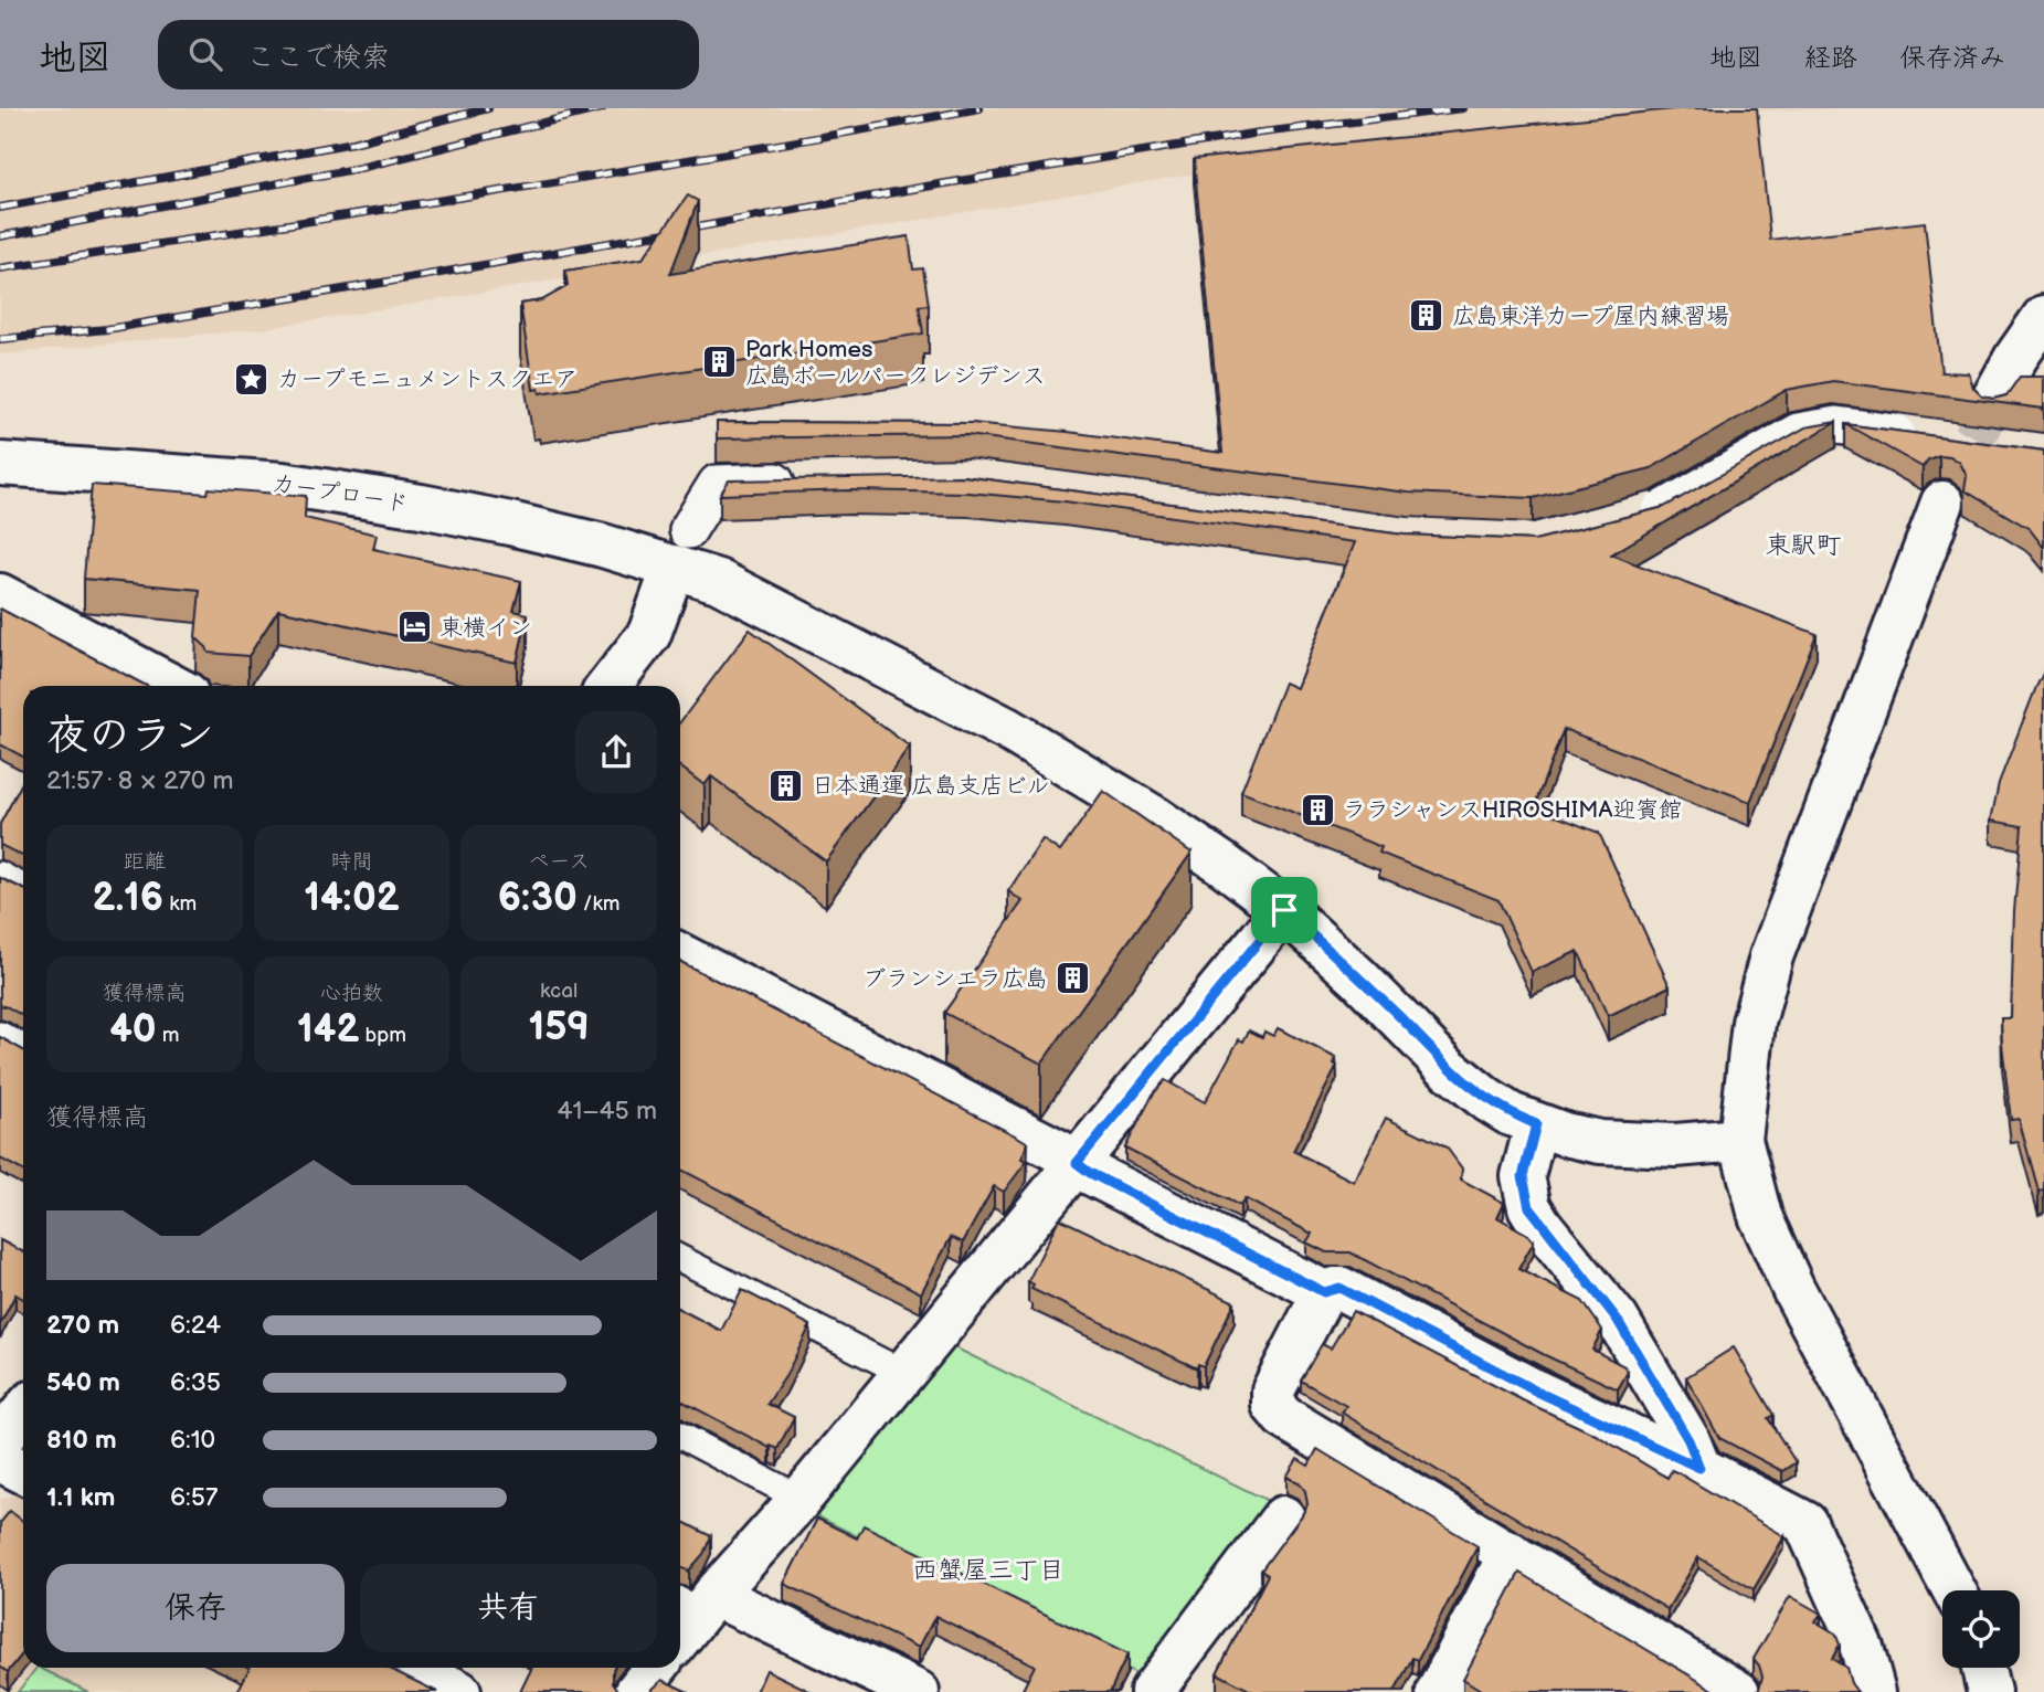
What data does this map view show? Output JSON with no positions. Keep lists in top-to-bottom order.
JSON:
{
  "streets": {
    "street": ["カープロード"]
  },
  "districts": ["東駅町", "西蟹屋三丁目"],
  "places": {
    "building": [
      "広島東洋カープ屋内練習場",
      "Park Homes 広島ボールパークレジデンス",
      "日本通運 広島支店ビル",
      "ララシャンスHIROSHIMA迎賓館",
      "ブランシエラ広島"
    ],
    "place": ["カープモニュメントスクエア"],
    "hotel": ["東横イン"]
  },
  "page": {
    "header": "地図",
    "search": "ここで検索",
    "nav": ["地図", "経路", "保存済み"],
    "heading": ["夜のラン", "21:57 · 8 × 270 m"],
    "stats": [
      ["距離", "2.16 km"],
      ["時間", "14:02"],
      ["ペース", "6:30 /km"],
      ["獲得標高", "40 m"],
      ["心拍数", "142 bpm"],
      ["kcal", "159"]
    ],
    "chart": ["獲得標高", "41–45 m"],
    "list": [
      {
        "name": "270 m",
        "note": "6:24"
      },
      {
        "name": "540 m",
        "note": "6:35"
      },
      {
        "name": "810 m",
        "note": "6:10"
      },
      {
        "name": "1.1 km",
        "note": "6:57"
      }
    ],
    "buttons": ["保存", "共有"]
  }
}
